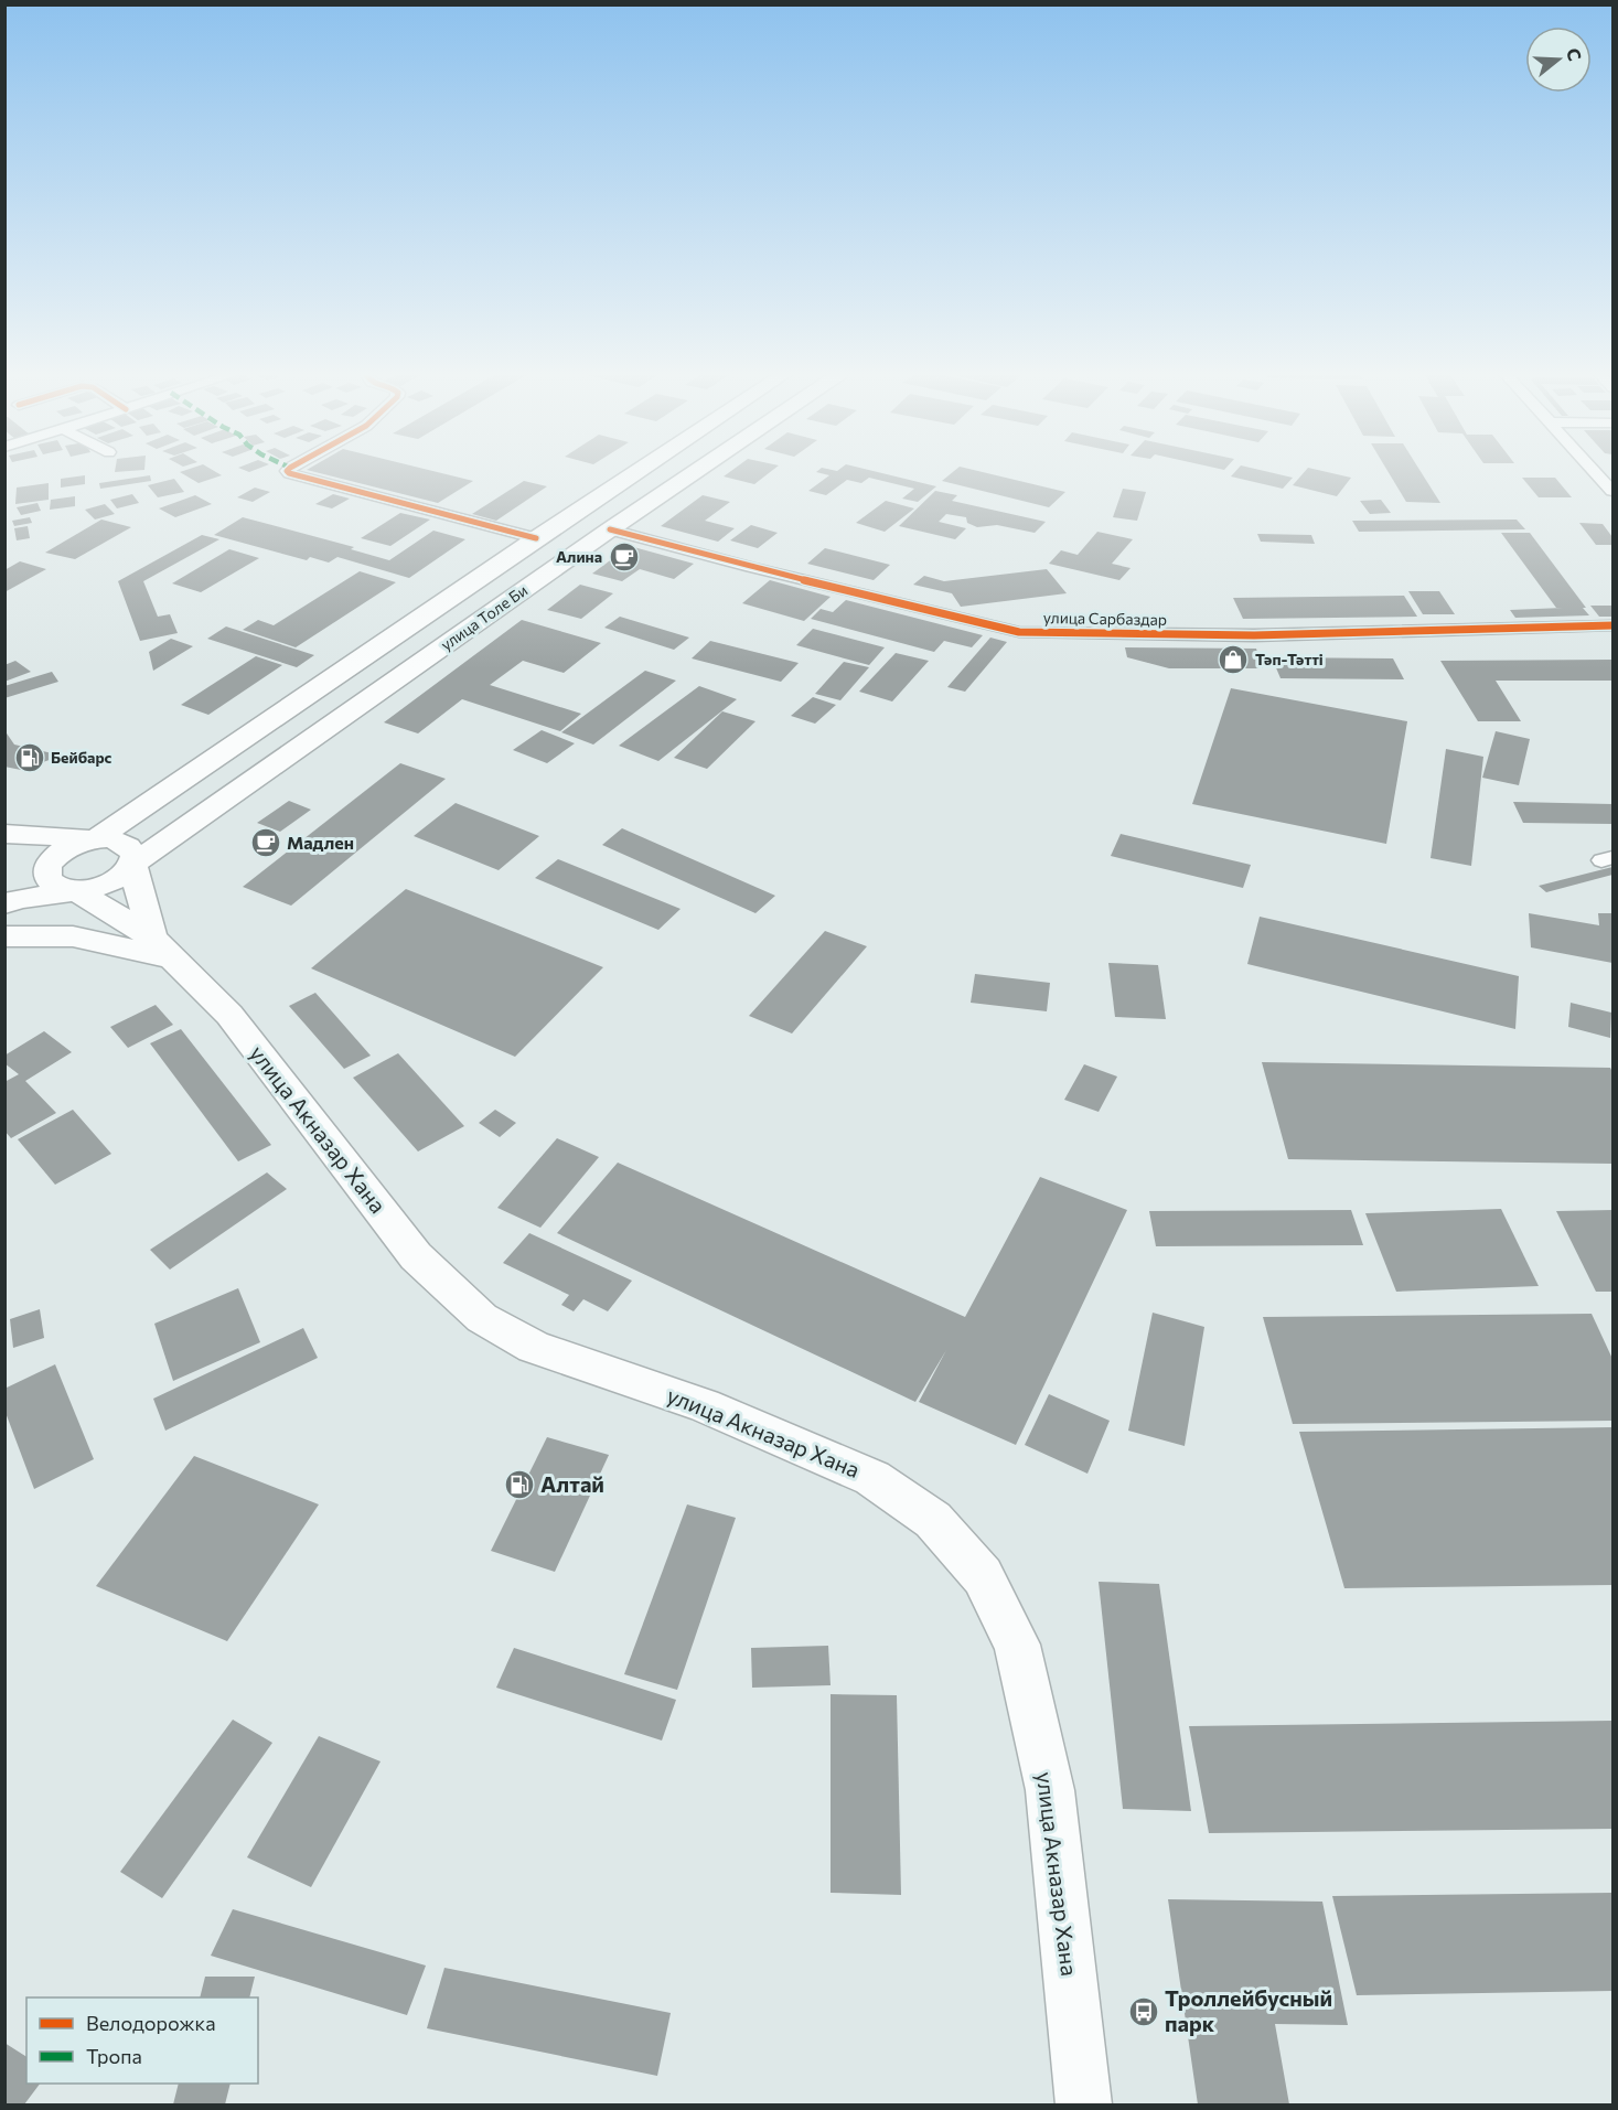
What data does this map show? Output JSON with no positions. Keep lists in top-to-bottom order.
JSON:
{
  "streets": {
    "main road": ["улица Толе Би", "улица Акназар Хана"],
    "street": ["улица Сарбаздар"]
  },
  "crossings": [
    ["улица Толе Би", "улица Сарбаздар"],
    ["улица Толе Би", "улица Акназар Хана"]
  ],
  "places": {
    "cafe": ["Алина", "Мадлен"],
    "shop": ["Тәп-Тәтті"],
    "fuel station": ["Бейбарс", "Алтай"],
    "bus stop": ["Троллейбусный парк"]
  },
  "legend": ["Велодорожка", "Тропа"],
  "north": "right"
}
